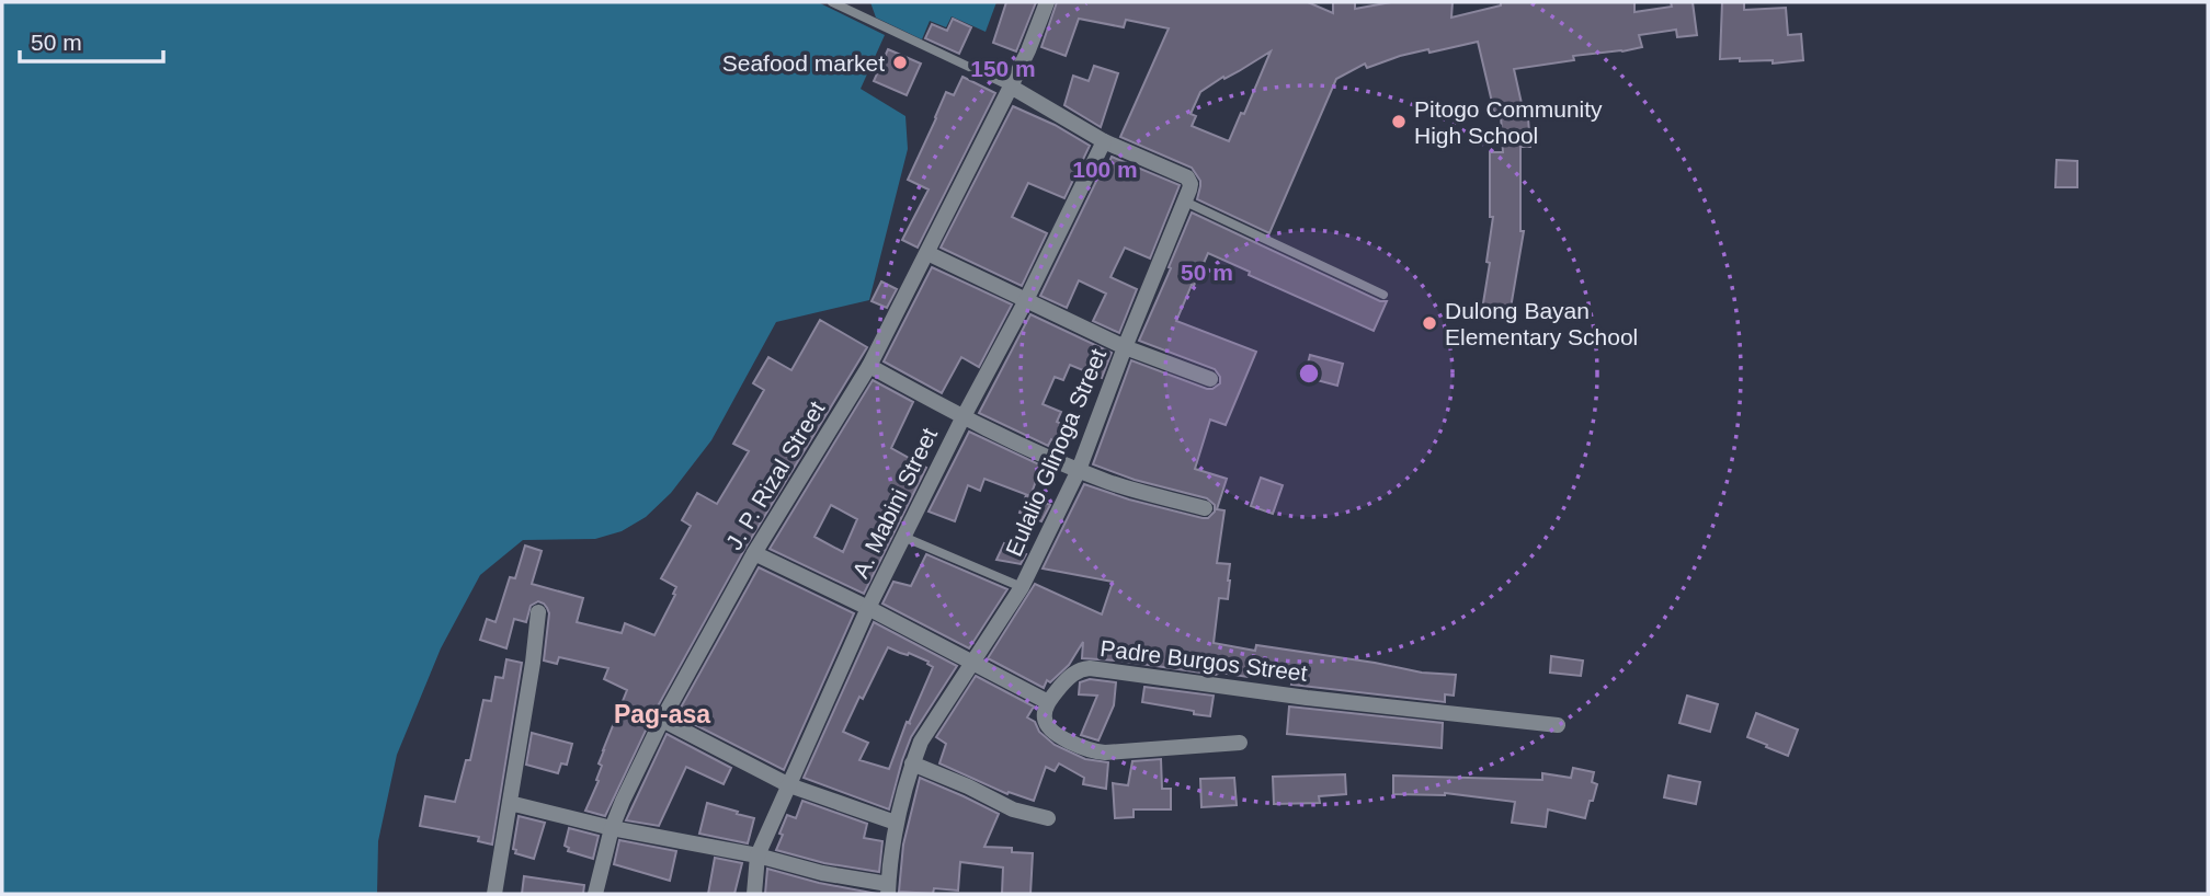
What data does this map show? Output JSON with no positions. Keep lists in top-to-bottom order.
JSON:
{
  "streets": {
    "street": [
      "Eulalio Glinoga Street",
      "J. P. Rizal Street",
      "A. Mabini Street",
      "Padre Burgos Street"
    ]
  },
  "districts": ["Pag-asa"],
  "places": ["Seafood market", "Pitogo Community High School", "Dulong Bayan Elementary School"],
  "scale_bar": "50 m",
  "rings": ["150 m", "100 m", "50 m"]
}
